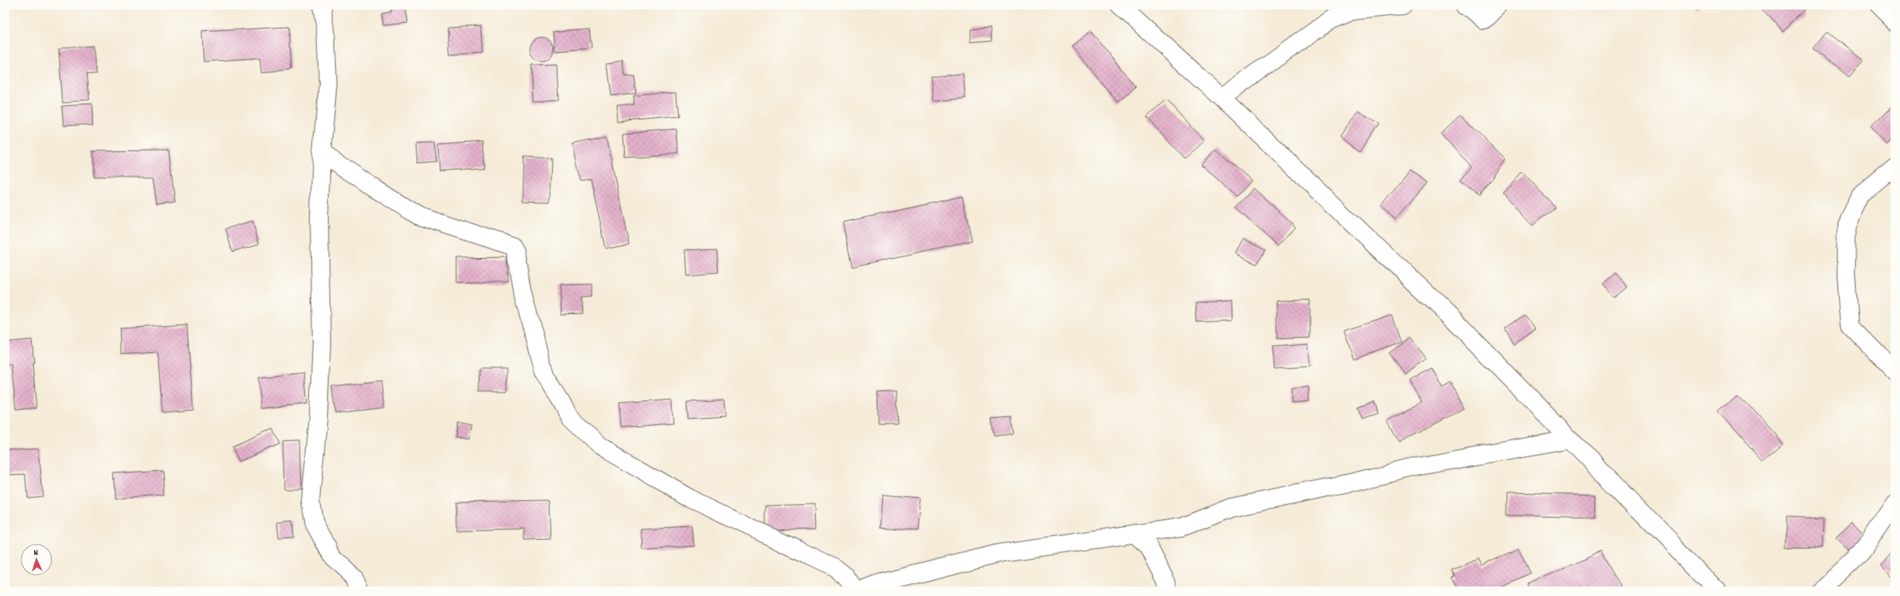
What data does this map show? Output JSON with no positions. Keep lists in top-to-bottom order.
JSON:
{
  "north": "top"
}
